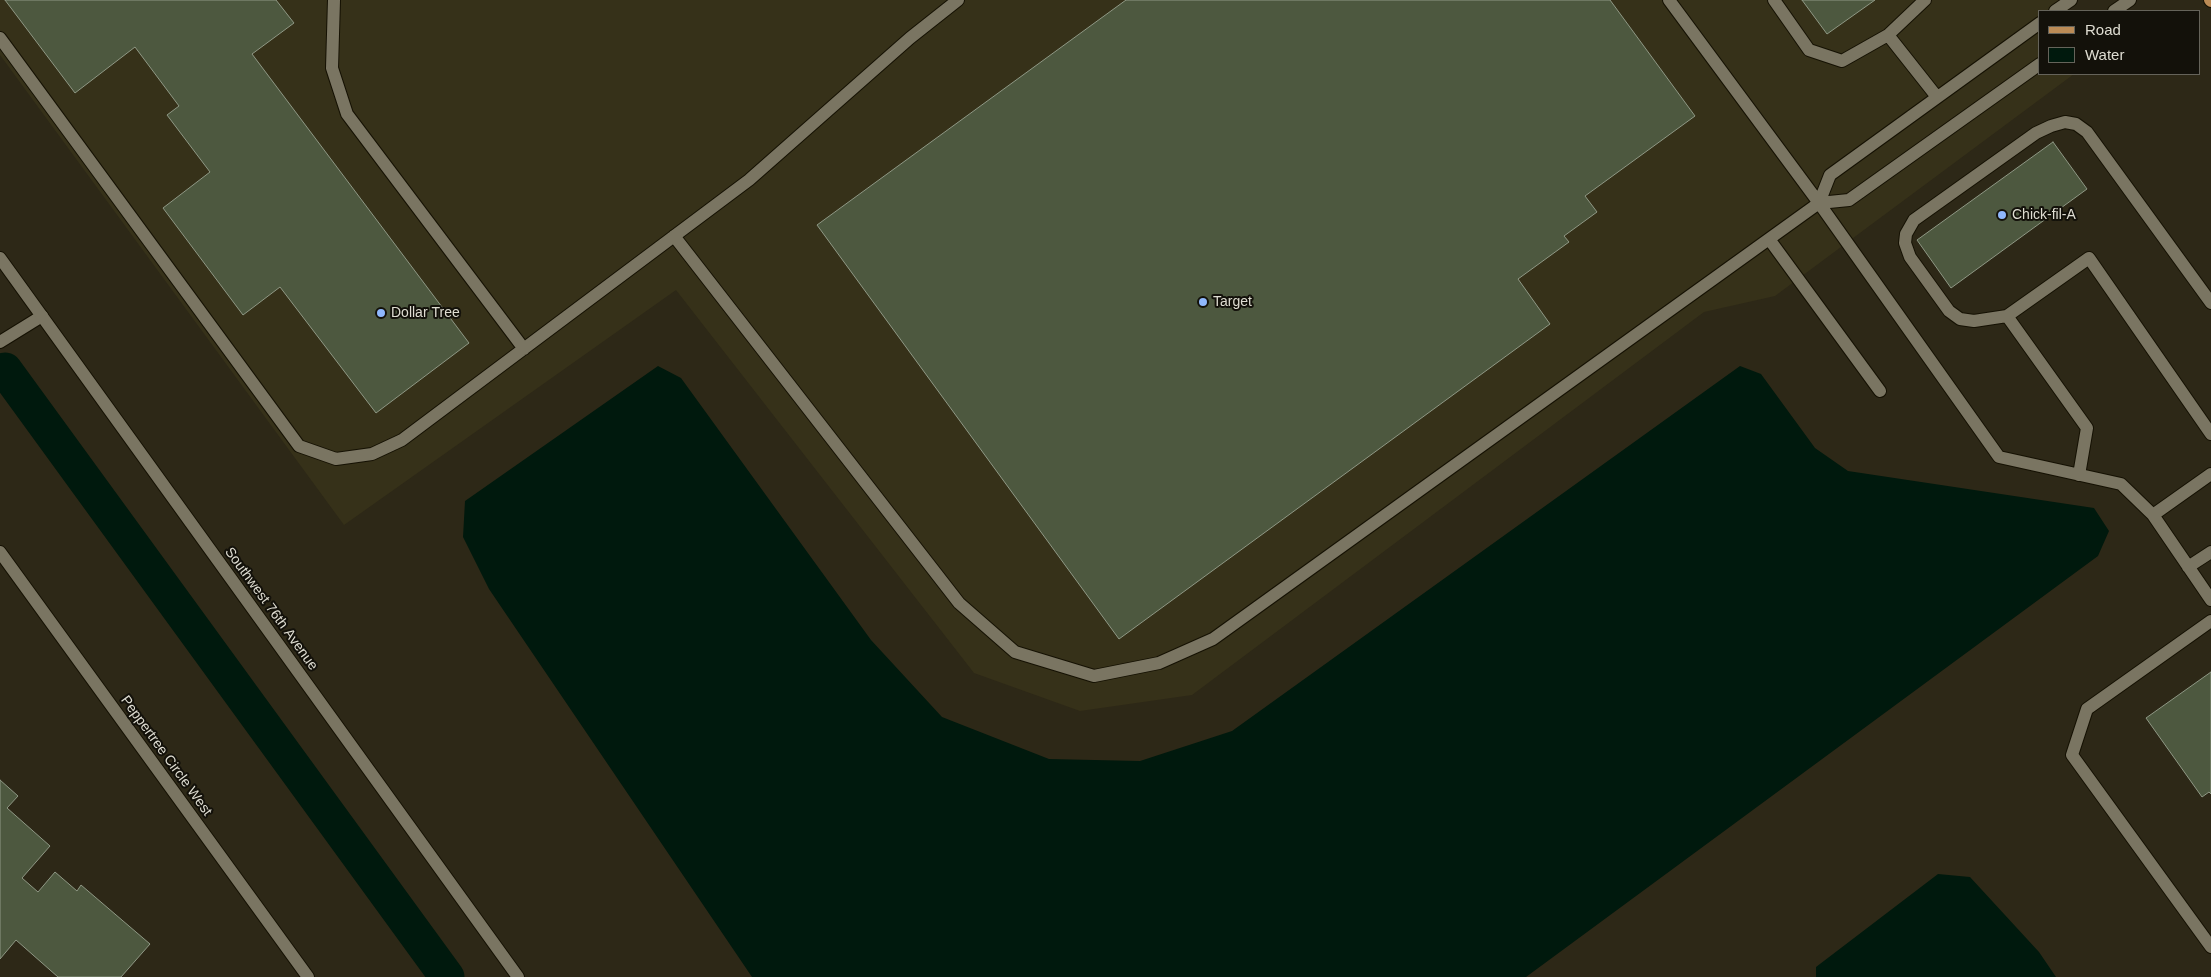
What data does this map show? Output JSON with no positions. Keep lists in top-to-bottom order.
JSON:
{
  "streets": {
    "street": ["Southwest 76th Avenue", "Peppertree Circle West"]
  },
  "places": ["Chick-fil-A", "Target", "Dollar Tree"],
  "legend": ["Road", "Water"]
}
